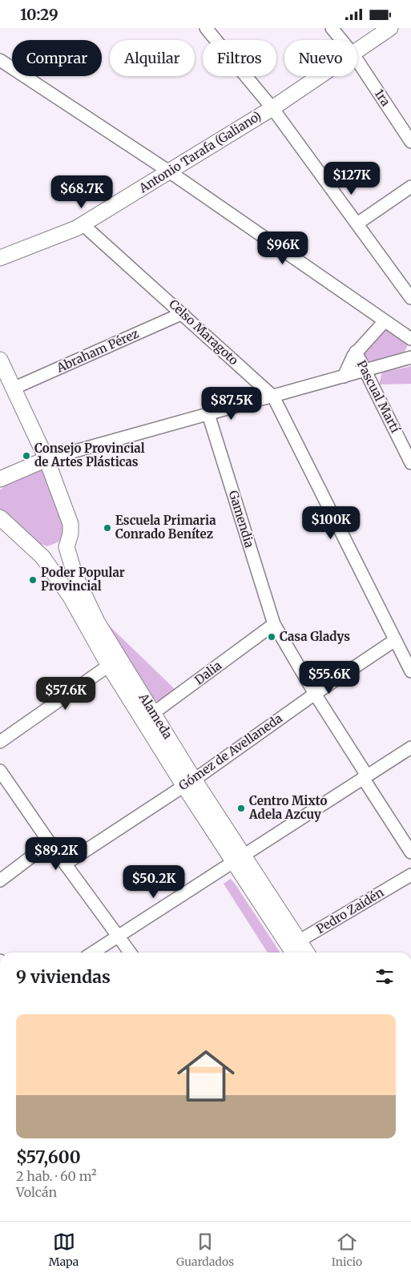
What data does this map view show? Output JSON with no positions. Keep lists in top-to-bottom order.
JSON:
{
  "streets": {
    "main road": ["Antonio Tarafa (Galiano)", "Alameda"],
    "street": [
      "1ra",
      "Celso Maragoto",
      "Abraham Pérez",
      "Pascual Martí",
      "Gamendia",
      "Dalia",
      "Gómez de Avellaneda",
      "Pedro Zaidén"
    ]
  },
  "crossings": [
    ["Antonio Tarafa (Galiano)", "Celso Maragoto"],
    ["Celso Maragoto", "Abraham Pérez"],
    ["Celso Maragoto", "Gómez de Avellaneda"],
    ["Abraham Pérez", "Alameda"],
    ["Gamendia", "Dalia"],
    ["Gamendia", "Gómez de Avellaneda"],
    ["Dalia", "Alameda"],
    ["Alameda", "Gómez de Avellaneda"],
    ["Alameda", "Pedro Zaidén"]
  ],
  "places": [
    "Consejo Provincial de Artes Plásticas",
    "Escuela Primaria Conrado Benítez",
    "Poder Popular Provincial",
    "Casa Gladys",
    "Centro Mixto Adela Azcuy"
  ],
  "page": {
    "status": "10:29",
    "chip": [
      "Comprar",
      "Alquilar",
      "Filtros",
      "Nuevo"
    ],
    "price": [
      "$127K",
      "$68.7K",
      "$96K",
      "$87.5K",
      "$100K",
      "$55.6K",
      "$57.6K",
      "$89.2K",
      "$50.2K"
    ],
    "heading": "9 viviendas",
    "list": [
      {
        "name": "$57,600",
        "note": "2 hab. · 60 m² · Volcán"
      }
    ],
    "tabs": ["Mapa", "Guardados", "Inicio"]
  }
}
